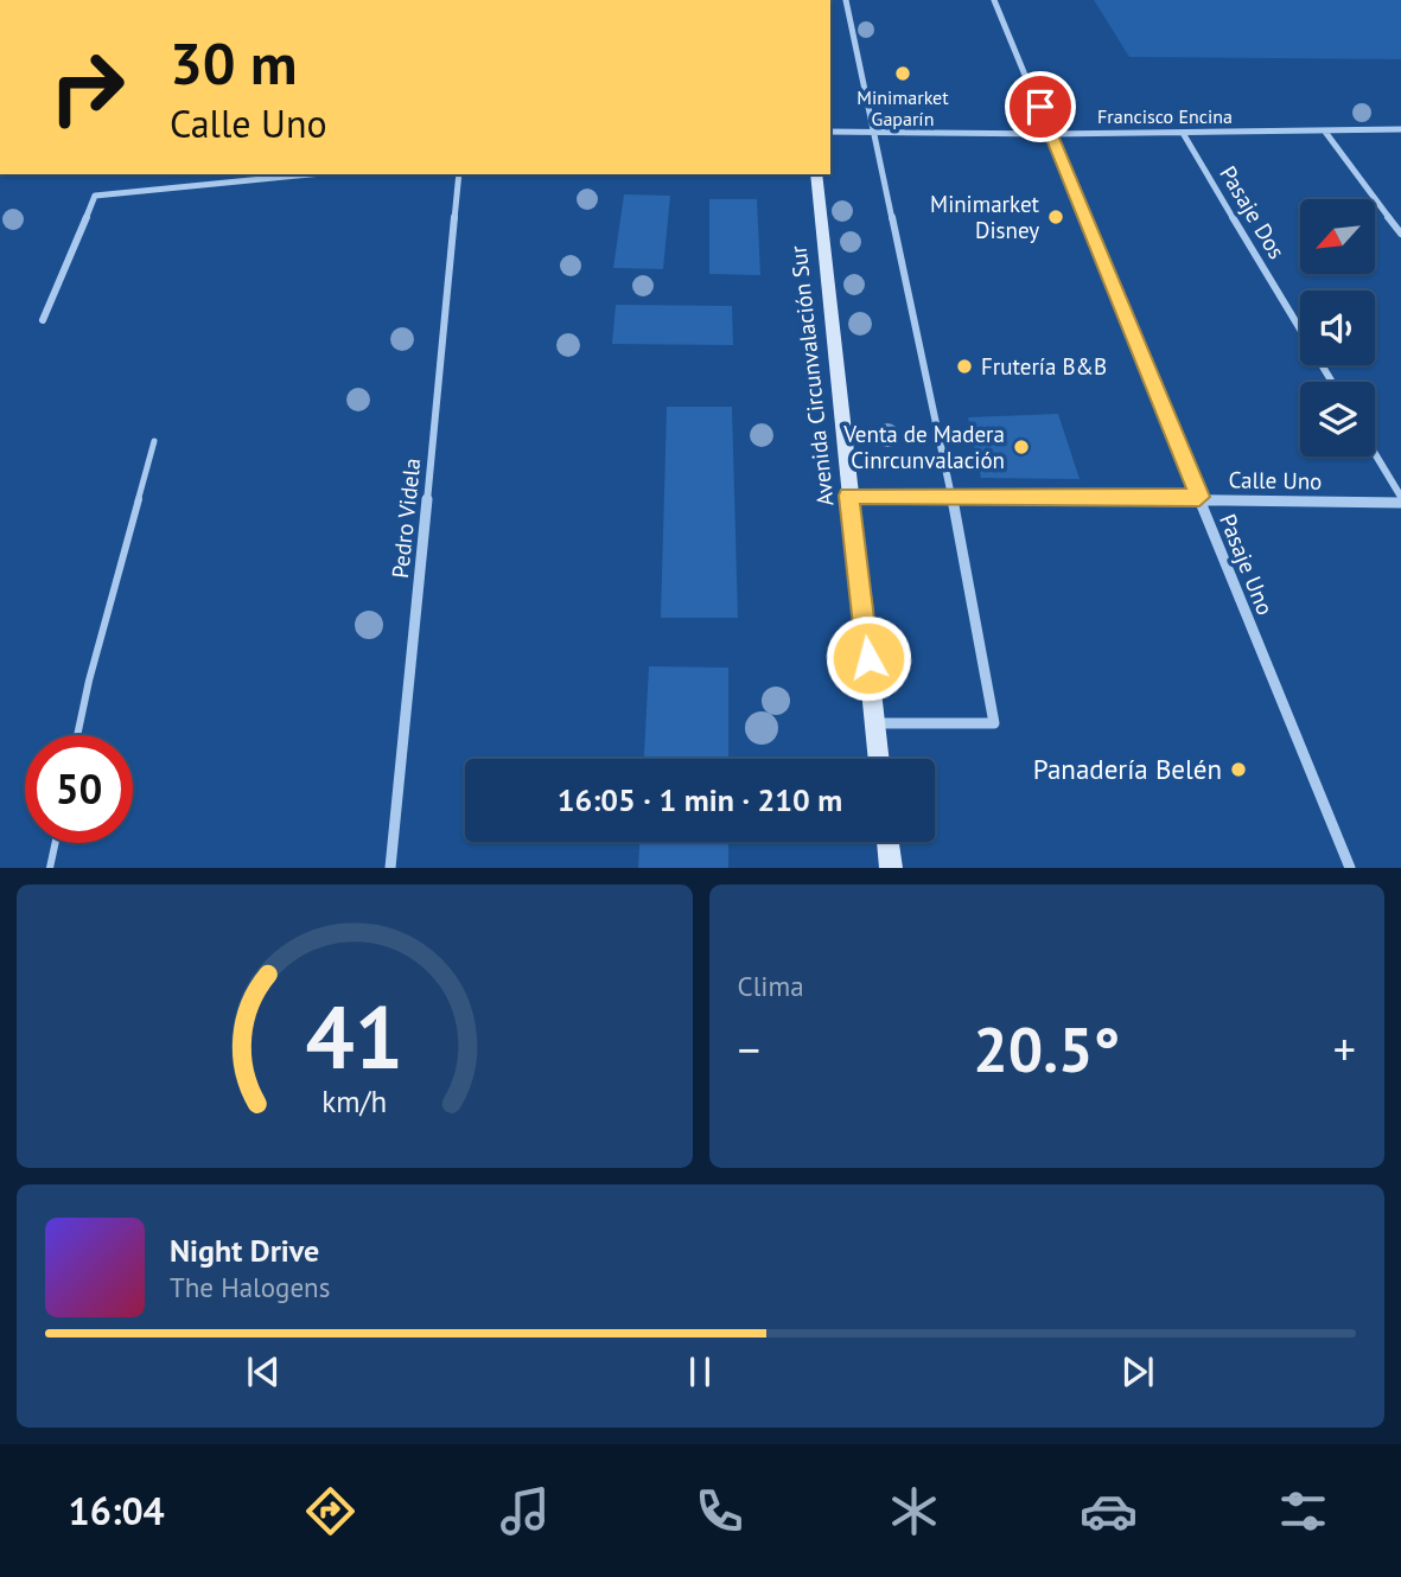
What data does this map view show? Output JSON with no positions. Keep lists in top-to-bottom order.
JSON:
{
  "streets": {
    "main road": ["Avenida Circunvalación Sur"],
    "street": [
      "Francisco Encina",
      "Pasaje Dos",
      "Calle Uno",
      "Pedro Videla",
      "Pasaje Uno"
    ]
  },
  "crossings": [
    ["Francisco Encina", "Pasaje Dos"],
    ["Francisco Encina", "Pasaje Uno"],
    ["Avenida Circunvalación Sur", "Calle Uno"],
    ["Calle Uno", "Pasaje Uno"]
  ],
  "places": [
    "Minimarket Gaparín",
    "Minimarket Disney",
    "Frutería B&B",
    "Venta de Madera Cinrcunvalación",
    "Panadería Belén"
  ],
  "north": "bottom left",
  "page": {
    "turn": ["30 m", "Calle Uno"],
    "limit": "50",
    "trip": "16:05 · 1 min · 210 m",
    "tile": "Clima",
    "heat": ["−", "20.5°", "+"],
    "song": ["Night Drive", "The Halogens"],
    "tabs": "16:04",
    "gauge": ["41", "km/h"]
  }
}
